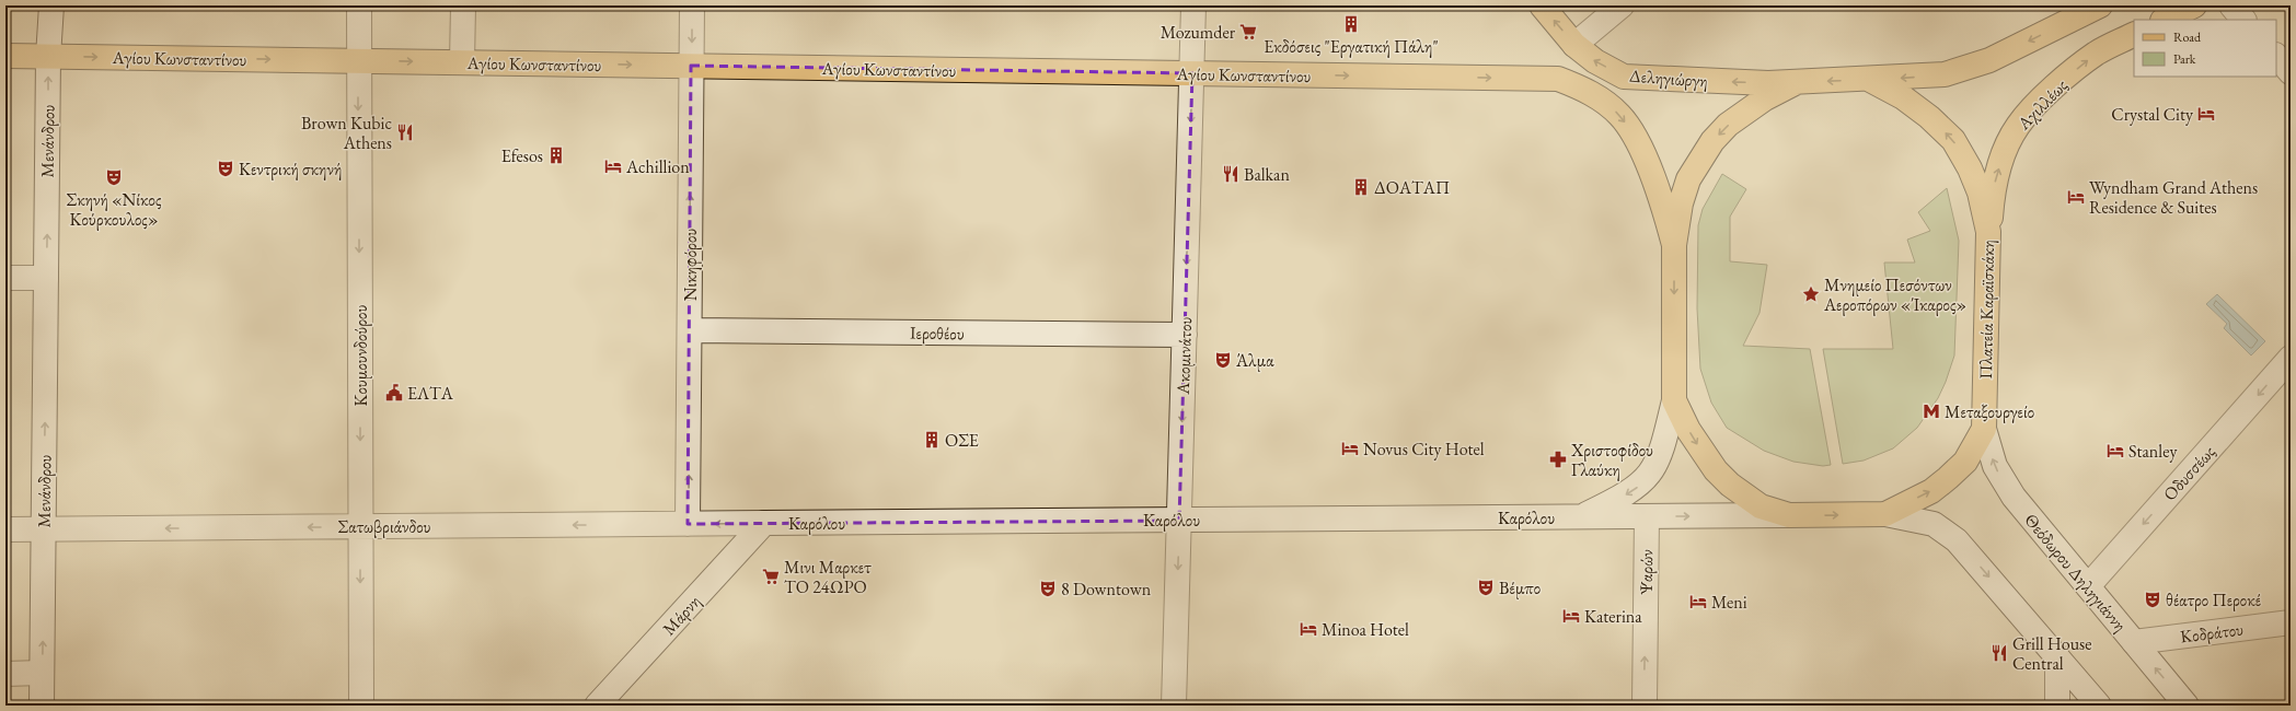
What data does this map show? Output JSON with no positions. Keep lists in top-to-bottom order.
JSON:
{
  "streets": {
    "main road": [
      "Αγίου Κωνσταντίνου",
      "Δεληγιώργη",
      "Αχιλλέως",
      "Πλατεία Καραϊσκάκη"
    ],
    "street": [
      "Μενάνδρου",
      "Νικηφόρου",
      "Ιεροθέου",
      "Κουμουνδούρου",
      "Ακομινάτου",
      "Οδυσσέως",
      "Καρόλου",
      "Σατωβριάνδου",
      "Ψαρών",
      "Θεόδωρου Δηληγιάννη",
      "Μάρνη",
      "Κοδράτου"
    ]
  },
  "crossings": [
    ["Αγίου Κωνσταντίνου", "Μενάνδρου"],
    ["Αγίου Κωνσταντίνου", "Νικηφόρου"],
    ["Αγίου Κωνσταντίνου", "Πλατεία Καραϊσκάκη"],
    ["Αγίου Κωνσταντίνου", "Κουμουνδούρου"],
    ["Αγίου Κωνσταντίνου", "Ακομινάτου"],
    ["Δεληγιώργη", "Πλατεία Καραϊσκάκη"],
    ["Αχιλλέως", "Πλατεία Καραϊσκάκη"],
    ["Μενάνδρου", "Σατωβριάνδου"],
    ["Νικηφόρου", "Ιεροθέου"],
    ["Νικηφόρου", "Σατωβριάνδου"],
    ["Πλατεία Καραϊσκάκη", "Καρόλου"],
    ["Πλατεία Καραϊσκάκη", "Θεόδωρου Δηληγιάννη"],
    ["Ιεροθέου", "Ακομινάτου"],
    ["Κουμουνδούρου", "Σατωβριάνδου"],
    ["Ακομινάτου", "Καρόλου"],
    ["Οδυσσέως", "Θεόδωρου Δηληγιάννη"],
    ["Καρόλου", "Σατωβριάνδου"],
    ["Καρόλου", "Ψαρών"],
    ["Καρόλου", "Μάρνη"],
    ["Σατωβριάνδου", "Μάρνη"],
    ["Θεόδωρου Δηληγιάννη", "Κοδράτου"]
  ],
  "one_way": [
    "Αγίου Κωνσταντίνου",
    "Δεληγιώργη",
    "Αχιλλέως",
    "Μενάνδρου",
    "Κουμουνδούρου",
    "Ακομινάτου",
    "Οδυσσέως",
    "Σατωβριάνδου",
    "Ψαρών"
  ],
  "places": {
    "building": [
      "Εκδόσεις \"Εργατική Πάλη\"",
      "Efesos",
      "ΔΟΑΤΑΠ",
      "ΟΣΕ"
    ],
    "supermarket": ["Mozumder", "Μινι Μαρκετ ΤΟ 24ΩΡΟ"],
    "hotel": [
      "Crystal City",
      "Achillion",
      "Wyndham Grand Athens Residence & Suites",
      "Novus City Hotel",
      "Stanley",
      "Meni",
      "Katerina",
      "Minoa Hotel"
    ],
    "restaurant": ["Brown Kubic Athens", "Balkan", "Grill House Central"],
    "theatre": [
      "Κεντρική σκηνή",
      "Σκηνή «Νίκος Κούρκουλος»",
      "Άλμα",
      "Βέμπο",
      "8 Downtown",
      "θέατρο Περοκέ"
    ],
    "place": ["Μνημείο Πεσόντων Αεροπόρων «Ίκαρος»"],
    "public building": ["ΕΛΤΑ"],
    "metro station": ["Μεταξουργείο"],
    "pharmacy": ["Χριστοφίδου Γλαύκη"]
  },
  "legend": ["Road", "Park"]
}
